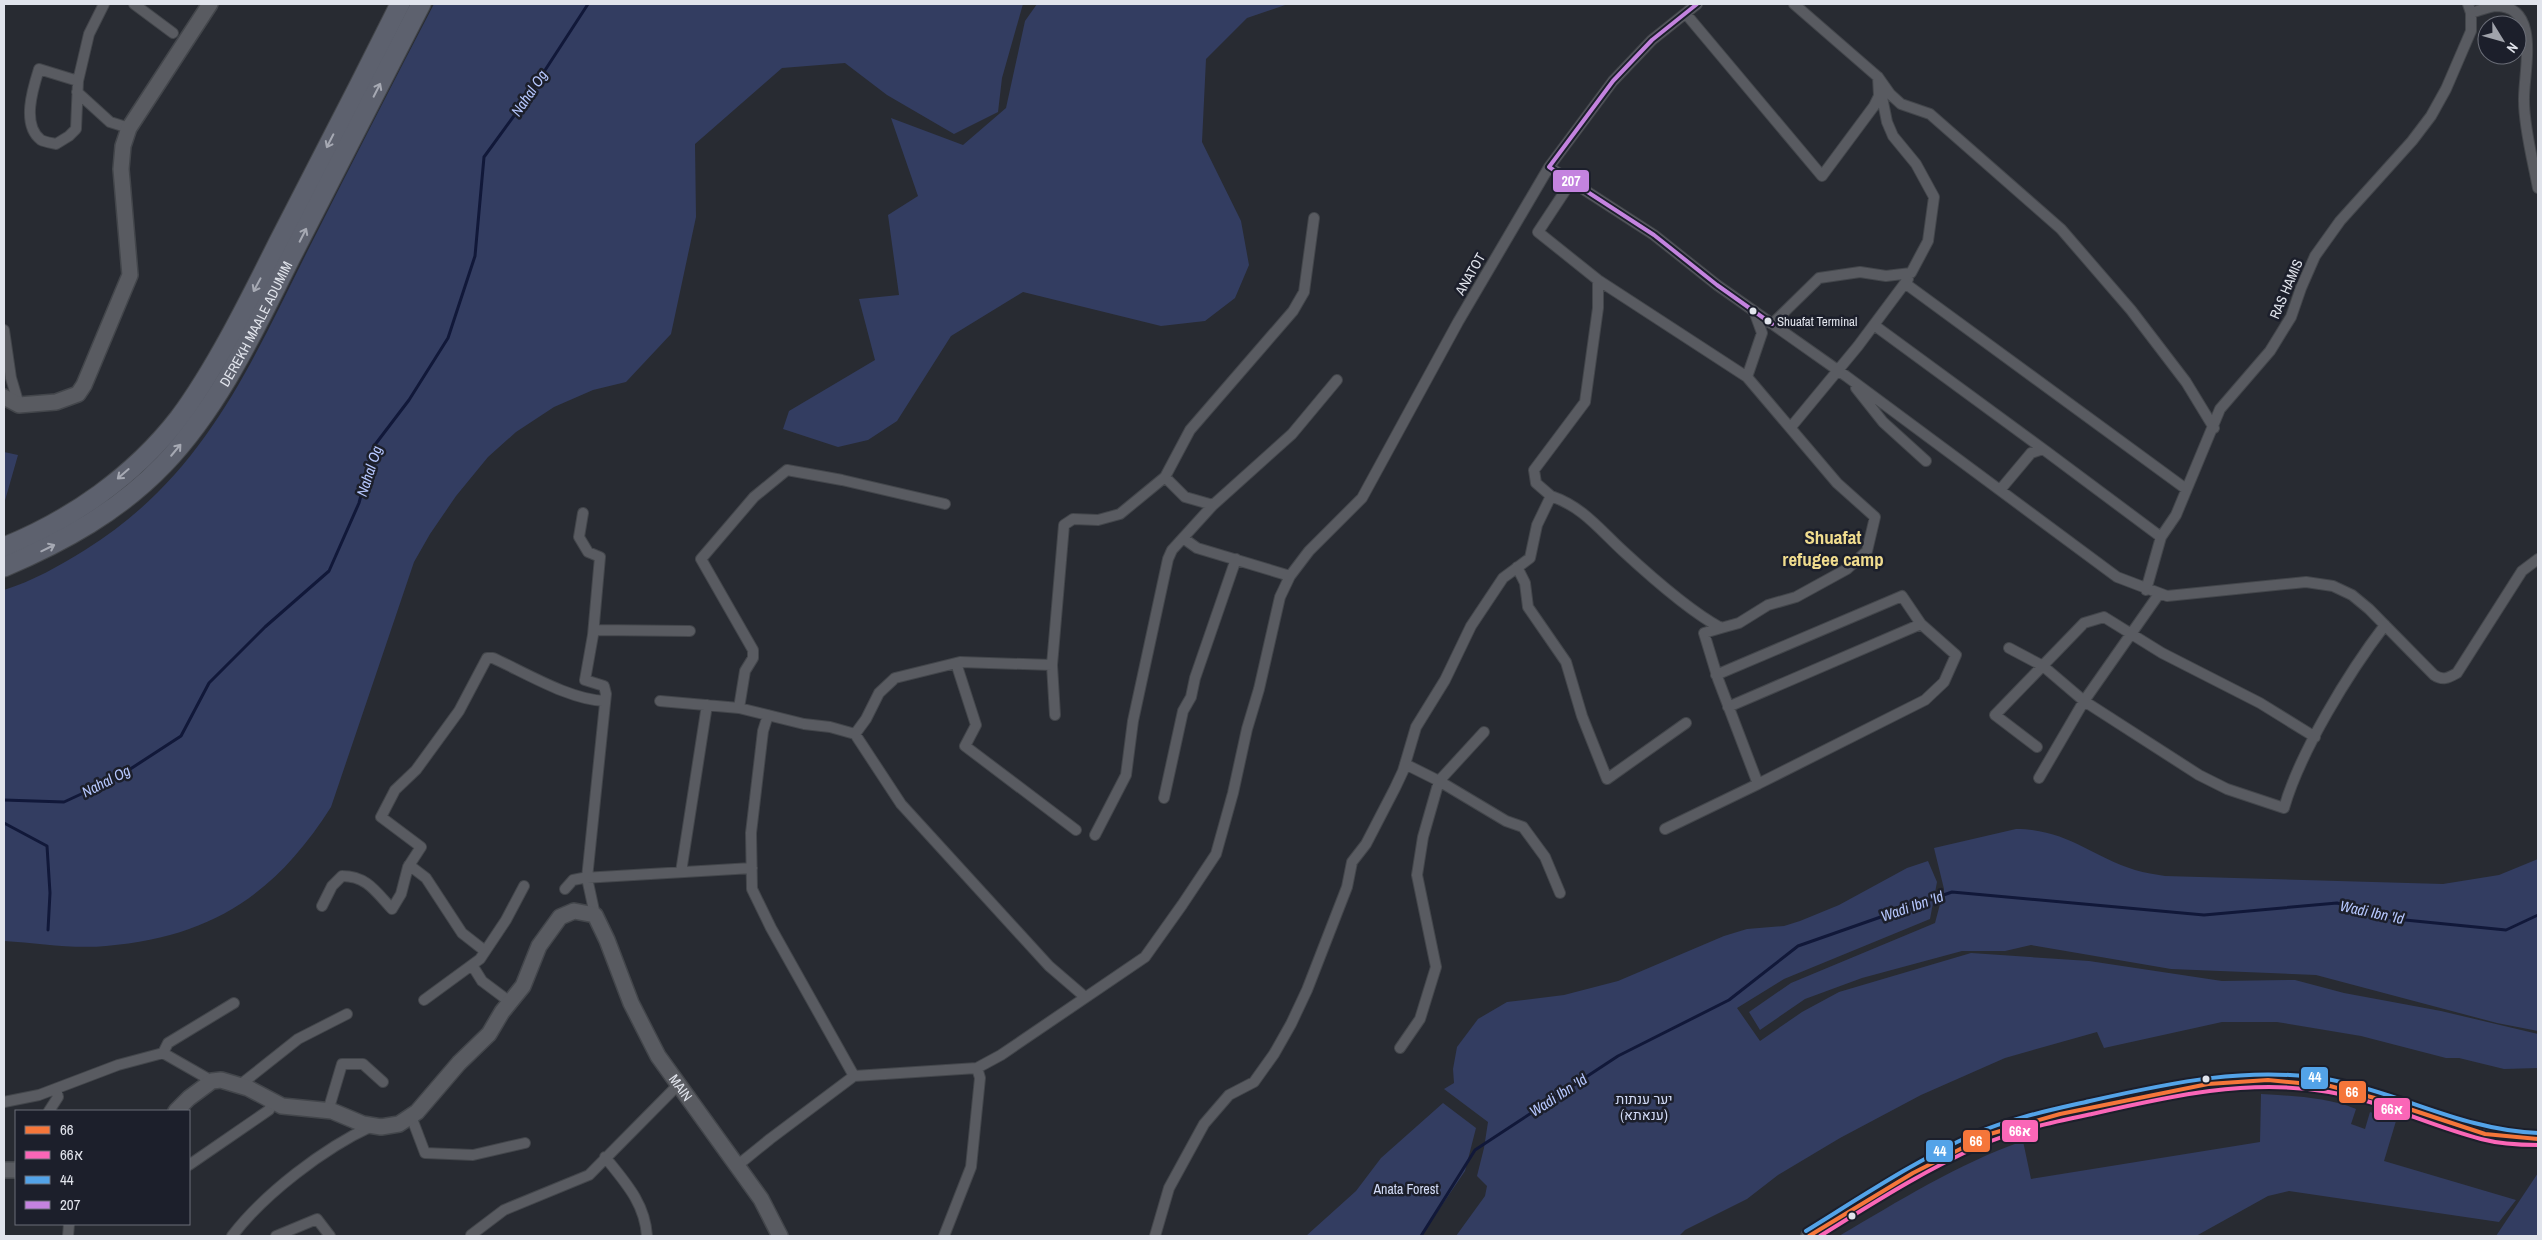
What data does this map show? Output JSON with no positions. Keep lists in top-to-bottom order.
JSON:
{
  "streets": {
    "highway": ["DEREKH MAALE ADUMIM"],
    "street": ["ANATOT", "RAS HAMIS", "MAIN"]
  },
  "districts": ["Shuafat refugee camp"],
  "water": ["Nahal Og", "Wadi Ibn 'Id"],
  "parks": ["יער ענתות (ענאתא)", "Anata Forest"],
  "places": ["Shuafat Terminal"],
  "lines": [
    "transit line 207",
    "transit line 44",
    "transit line 66",
    "transit line 66א"
  ],
  "legend": [
    "66",
    "66א",
    "44",
    "207"
  ],
  "north": "bottom right"
}
